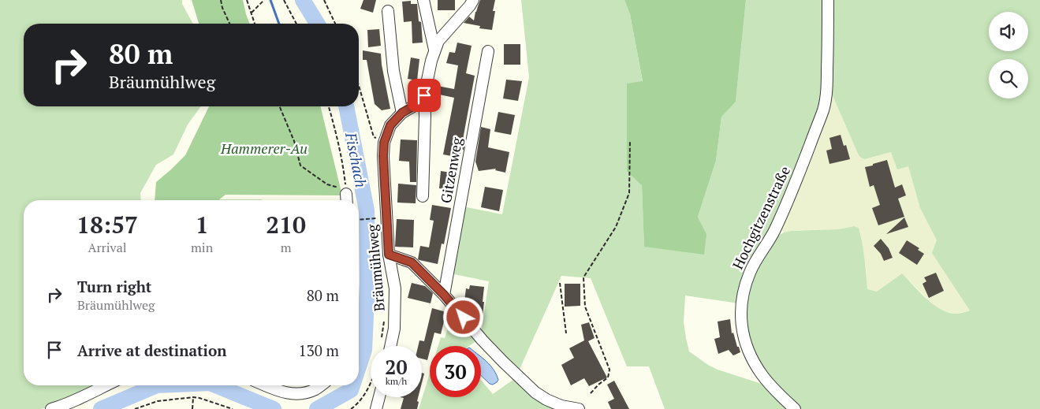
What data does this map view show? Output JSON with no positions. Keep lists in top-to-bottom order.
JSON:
{
  "streets": {
    "street": ["Gitzenweg", "Hochgitzenstraße", "Bräumühlweg"]
  },
  "water": ["Fischach"],
  "parks": ["Hammerer-Au"],
  "page": {
    "turn": ["80 m", "Bräumühlweg"],
    "eta": [
      "18:57",
      "Arrival",
      "1",
      "min",
      "210",
      "m"
    ],
    "list": [
      {
        "name": "Turn right",
        "note": "Bräumühlweg",
        "value": "80 m"
      },
      {
        "name": "Arrive at destination",
        "value": "130 m"
      }
    ],
    "speed": "20 km/h",
    "limit": "30"
  }
}
